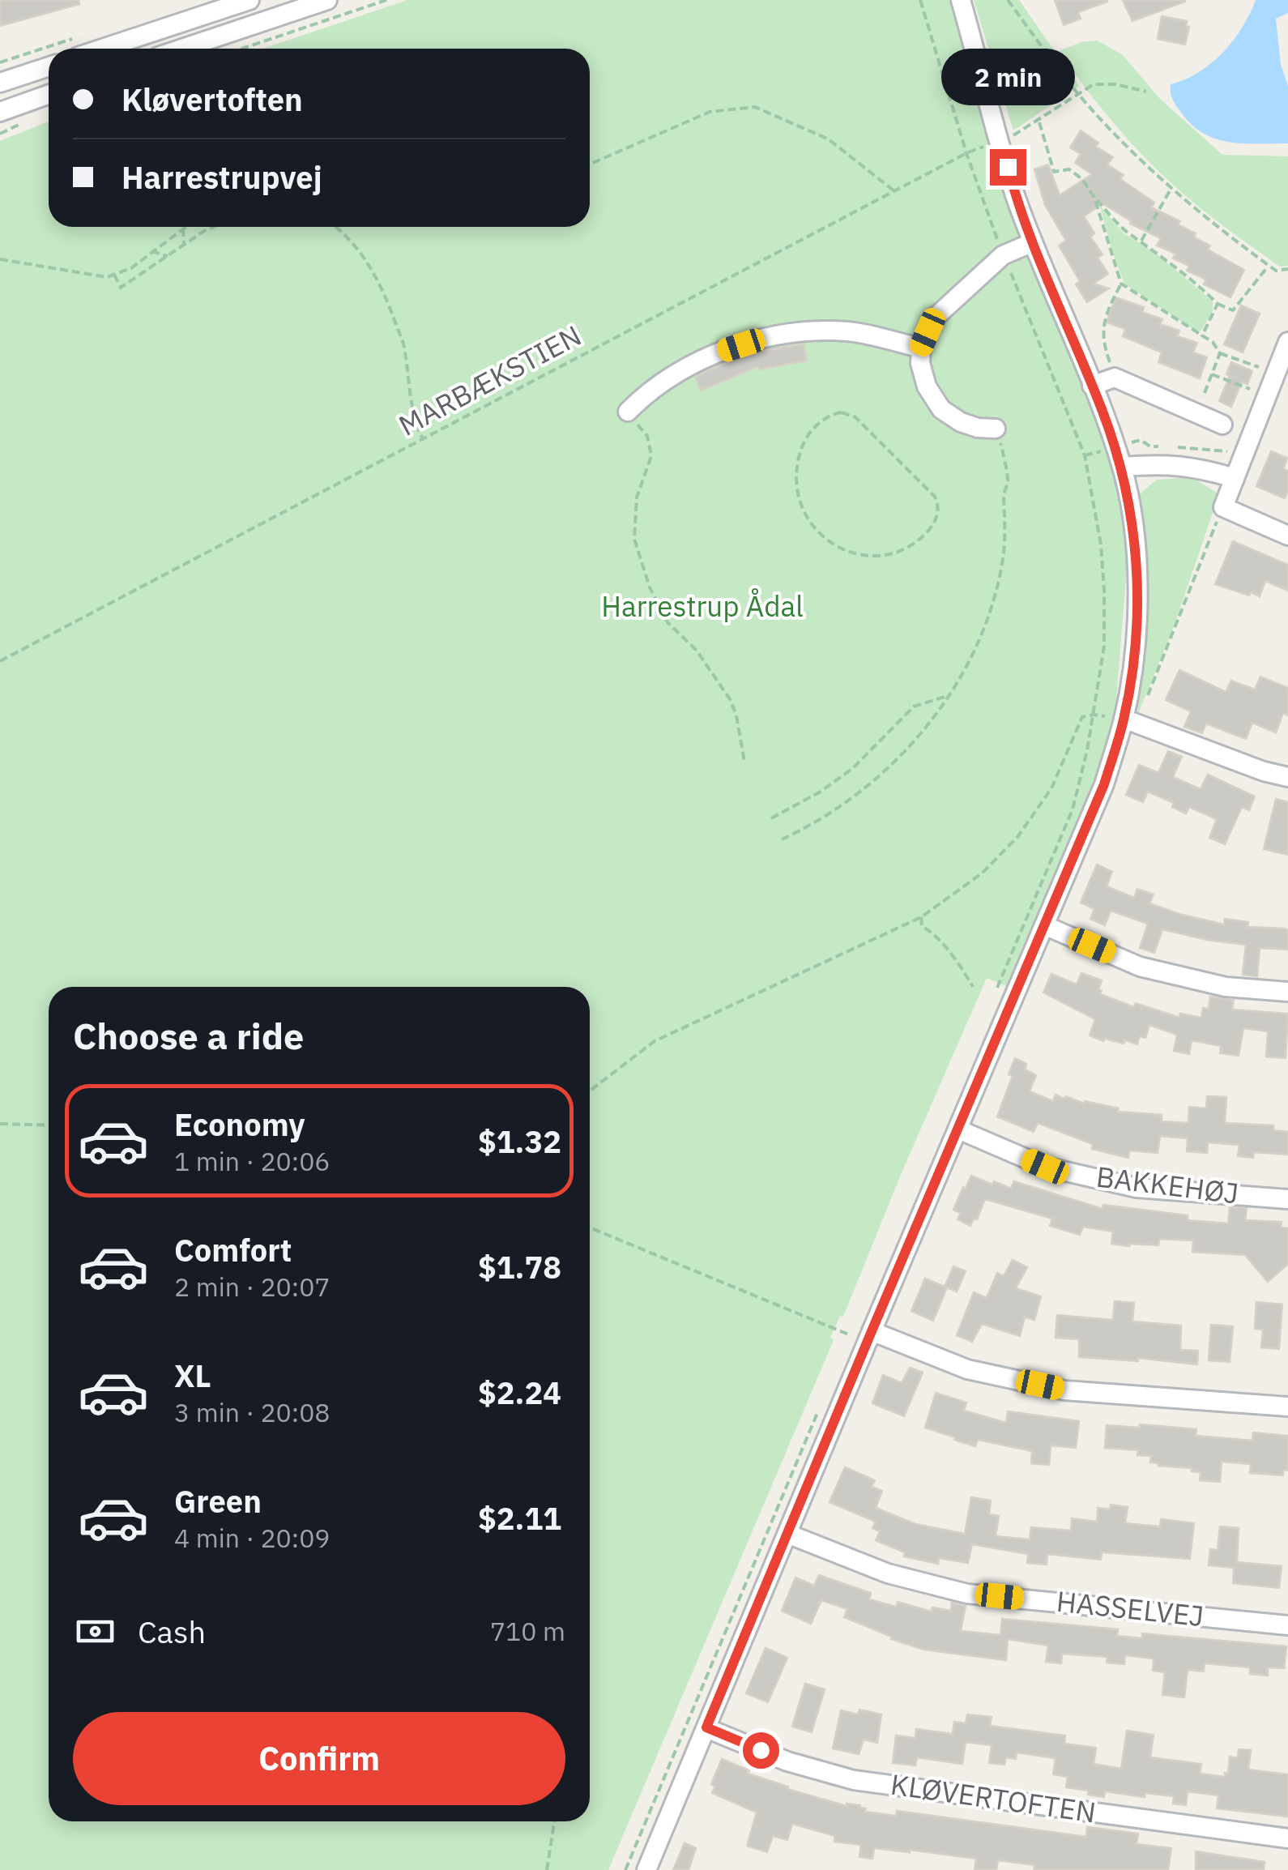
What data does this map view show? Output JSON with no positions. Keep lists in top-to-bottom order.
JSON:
{
  "streets": {
    "street": ["BAKKEHØJ", "HASSELVEJ", "KLØVERTOFTEN"],
    "path": ["MARBÆKSTIEN"]
  },
  "parks": ["Harrestrup Ådal"],
  "page": {
    "bubble": "2 min",
    "banner": ["Kløvertoften", "Harrestrupvej"],
    "heading": "Choose a ride",
    "list": [
      {
        "name": "Economy",
        "note": "1 min · 20:06",
        "value": "$1.32"
      },
      {
        "name": "Comfort",
        "note": "2 min · 20:07",
        "value": "$1.78"
      },
      {
        "name": "XL",
        "note": "3 min · 20:08",
        "value": "$2.24"
      },
      {
        "name": "Green",
        "note": "4 min · 20:09",
        "value": "$2.11"
      }
    ],
    "pay": ["Cash", "710 m"],
    "buttons": "Confirm"
  }
}
